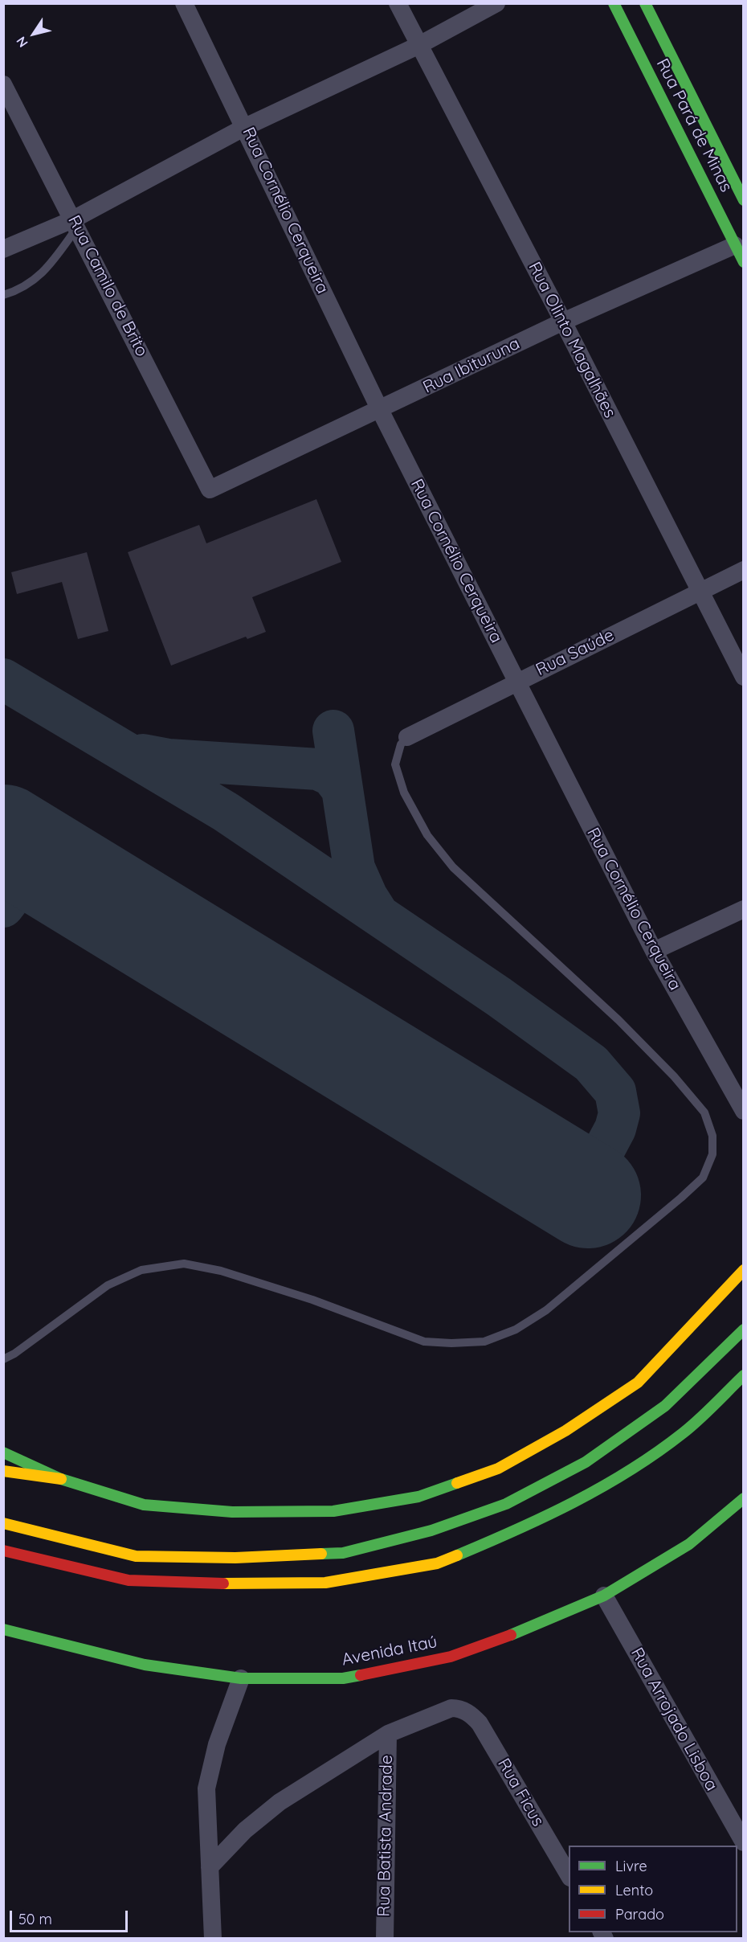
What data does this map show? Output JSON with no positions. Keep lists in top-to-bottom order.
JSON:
{
  "streets": {
    "main road": ["Rua Pará de Minas", "Avenida Itaú"],
    "street": [
      "Rua Cornélio Cerqueira",
      "Rua Camilo de Brito",
      "Rua Olinto Magalhães",
      "Rua Ibituruna",
      "Rua Saúde",
      "Rua Arrojado Lisboa",
      "Rua Ficus",
      "Rua Batista Andrade"
    ]
  },
  "crossings": [
    ["Rua Pará de Minas", "Rua Ibituruna"],
    ["Rua Cornélio Cerqueira", "Rua Ibituruna"],
    ["Rua Cornélio Cerqueira", "Rua Saúde"],
    ["Rua Camilo de Brito", "Rua Ibituruna"],
    ["Rua Olinto Magalhães", "Rua Ibituruna"],
    ["Rua Olinto Magalhães", "Rua Saúde"],
    ["Avenida Itaú", "Rua Arrojado Lisboa"],
    ["Rua Ficus", "Rua Batista Andrade"]
  ],
  "legend": ["Livre", "Lento", "Parado"],
  "scale_bar": "50 m",
  "north": "bottom left"
}
